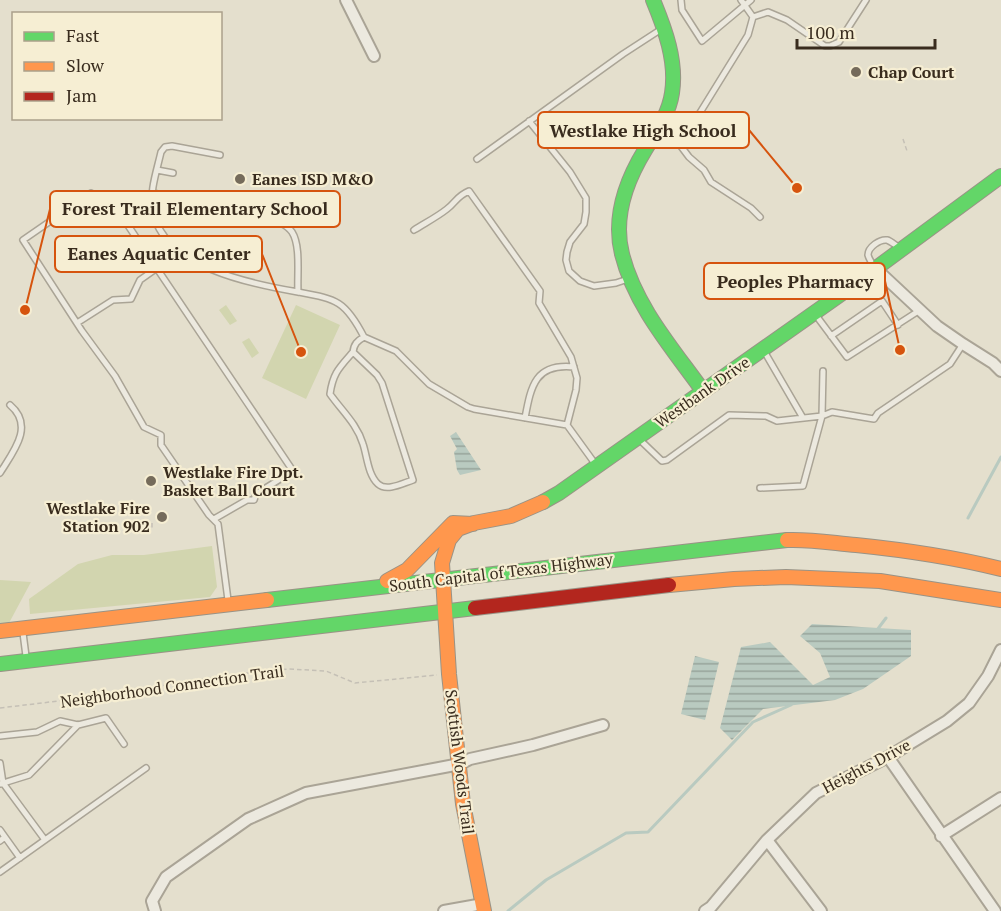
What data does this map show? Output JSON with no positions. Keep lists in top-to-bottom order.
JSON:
{
  "streets": {
    "main road": ["Westbank Drive", "South Capital of Texas Highway", "Scottish Woods Trail"],
    "street": ["Heights Drive"],
    "path": ["Neighborhood Connection Trail"]
  },
  "crossings": [
    ["Westbank Drive", "South Capital of Texas Highway"],
    ["Westbank Drive", "Scottish Woods Trail"],
    ["South Capital of Texas Highway", "Scottish Woods Trail"],
    ["Neighborhood Connection Trail", "Scottish Woods Trail"]
  ],
  "places": [
    "Chap Court",
    "Eanes ISD M&O",
    "Westlake High School",
    "Forest Trail Elementary School",
    "Peoples Pharmacy",
    "Eanes Aquatic Center",
    "Westlake Fire Dpt. Basket Ball Court",
    "Westlake Fire Station 902"
  ],
  "legend": ["Fast", "Slow", "Jam"],
  "scale_bar": "100 m"
}
